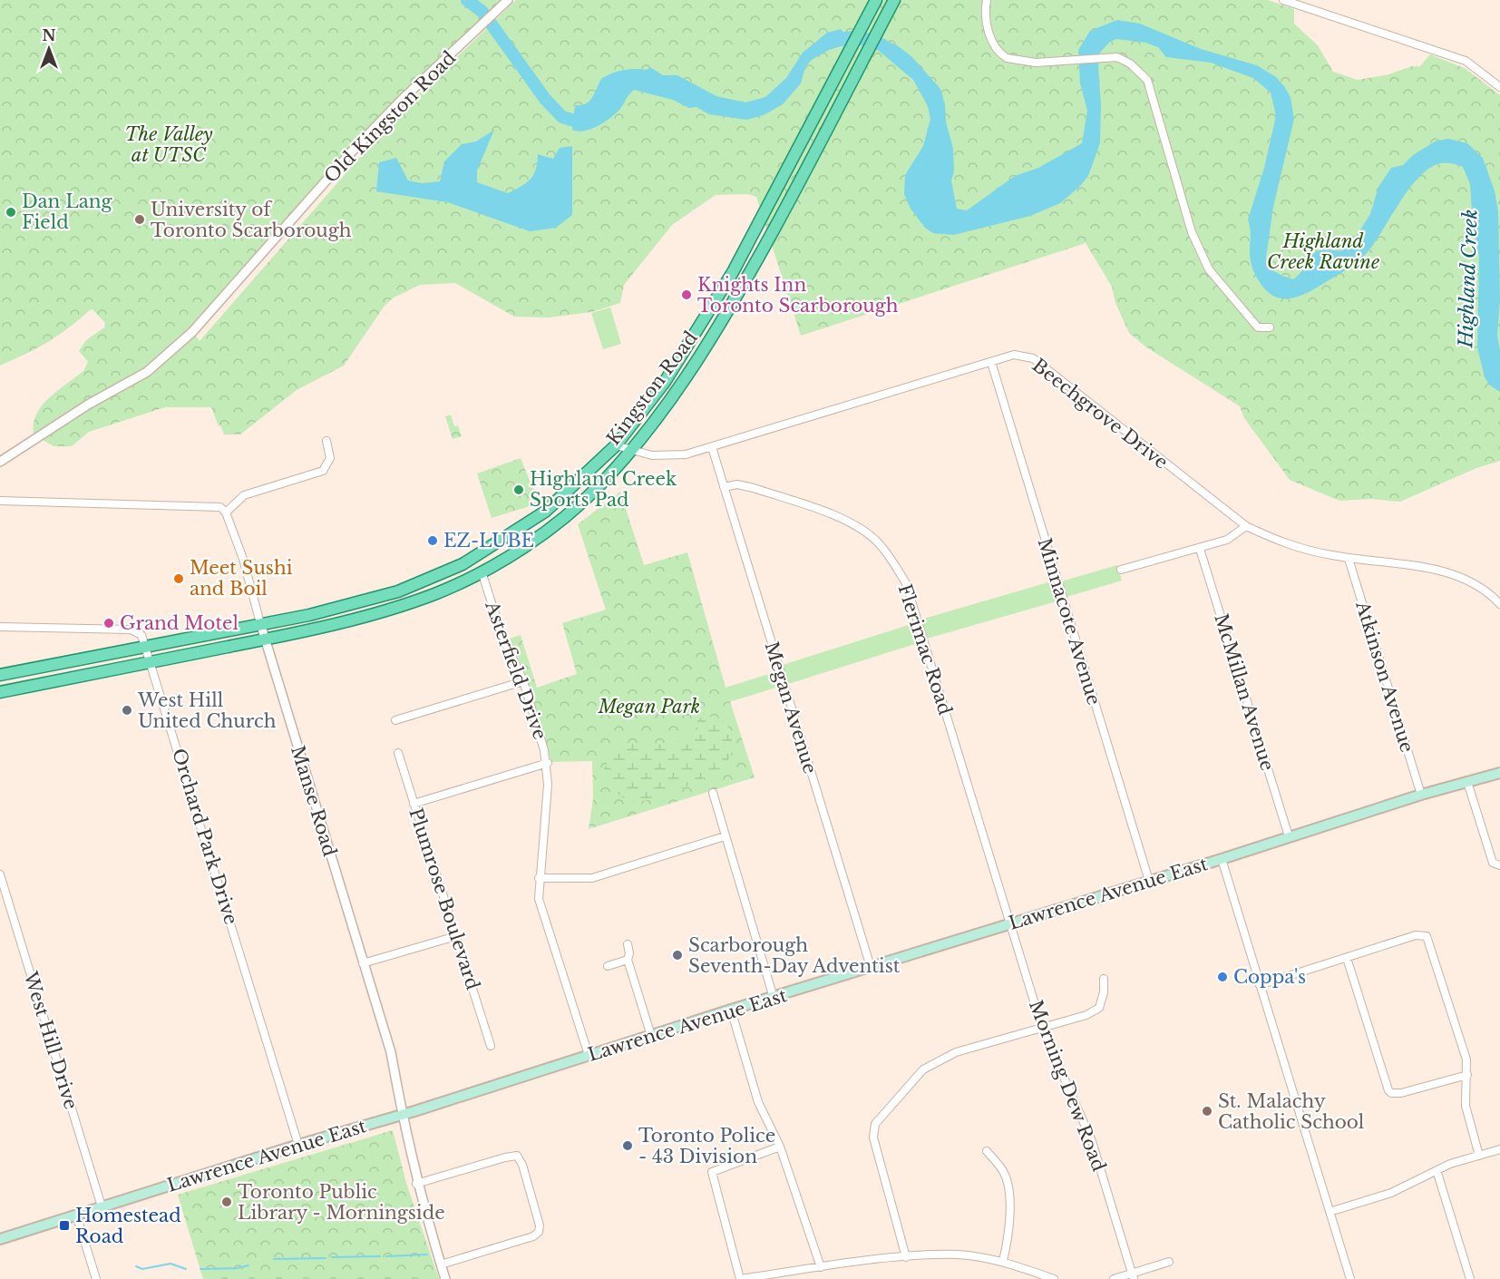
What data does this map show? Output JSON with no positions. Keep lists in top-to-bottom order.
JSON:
{
  "streets": {
    "main road": ["Kingston Road", "Lawrence Avenue East"],
    "street": [
      "Old Kingston Road",
      "Beechgrove Drive",
      "Minnacote Avenue",
      "Flerimac Road",
      "Asterfield Drive",
      "Atkinson Avenue",
      "McMillan Avenue",
      "Megan Avenue",
      "Manse Road",
      "Orchard Park Drive",
      "Plumrose Boulevard",
      "West Hill Drive",
      "Morning Dew Road"
    ]
  },
  "crossings": [
    ["Kingston Road", "Beechgrove Drive"],
    ["Kingston Road", "Asterfield Drive"],
    ["Kingston Road", "Manse Road"],
    ["Kingston Road", "Orchard Park Drive"],
    ["Beechgrove Drive", "Minnacote Avenue"],
    ["Beechgrove Drive", "Atkinson Avenue"],
    ["Beechgrove Drive", "Megan Avenue"],
    ["Minnacote Avenue", "Lawrence Avenue East"],
    ["Flerimac Road", "Megan Avenue"],
    ["Flerimac Road", "Lawrence Avenue East"],
    ["Flerimac Road", "Morning Dew Road"],
    ["Asterfield Drive", "Lawrence Avenue East"],
    ["Atkinson Avenue", "Lawrence Avenue East"],
    ["McMillan Avenue", "Lawrence Avenue East"],
    ["Megan Avenue", "Lawrence Avenue East"],
    ["Manse Road", "Lawrence Avenue East"],
    ["Orchard Park Drive", "Lawrence Avenue East"],
    ["Lawrence Avenue East", "West Hill Drive"],
    ["Lawrence Avenue East", "Morning Dew Road"]
  ],
  "water": ["Highland Creek"],
  "parks": ["The Valley at UTSC", "Highland Creek Ravine", "Megan Park"],
  "places": {
    "other": [
      "Dan Lang Field",
      "University of Toronto Scarborough",
      "Knights Inn Toronto Scarborough",
      "Highland Creek Sports Pad",
      "EZ-LUBE",
      "Meet Sushi and Boil",
      "Grand Motel",
      "West Hill United Church",
      "Scarborough Seventh-Day Adventist",
      "Coppa's",
      "St. Malachy Catholic School",
      "Toronto Police - 43 Division",
      "Toronto Public Library - Morningside"
    ],
    "transit": ["Homestead Road"]
  },
  "north": "top"
}
